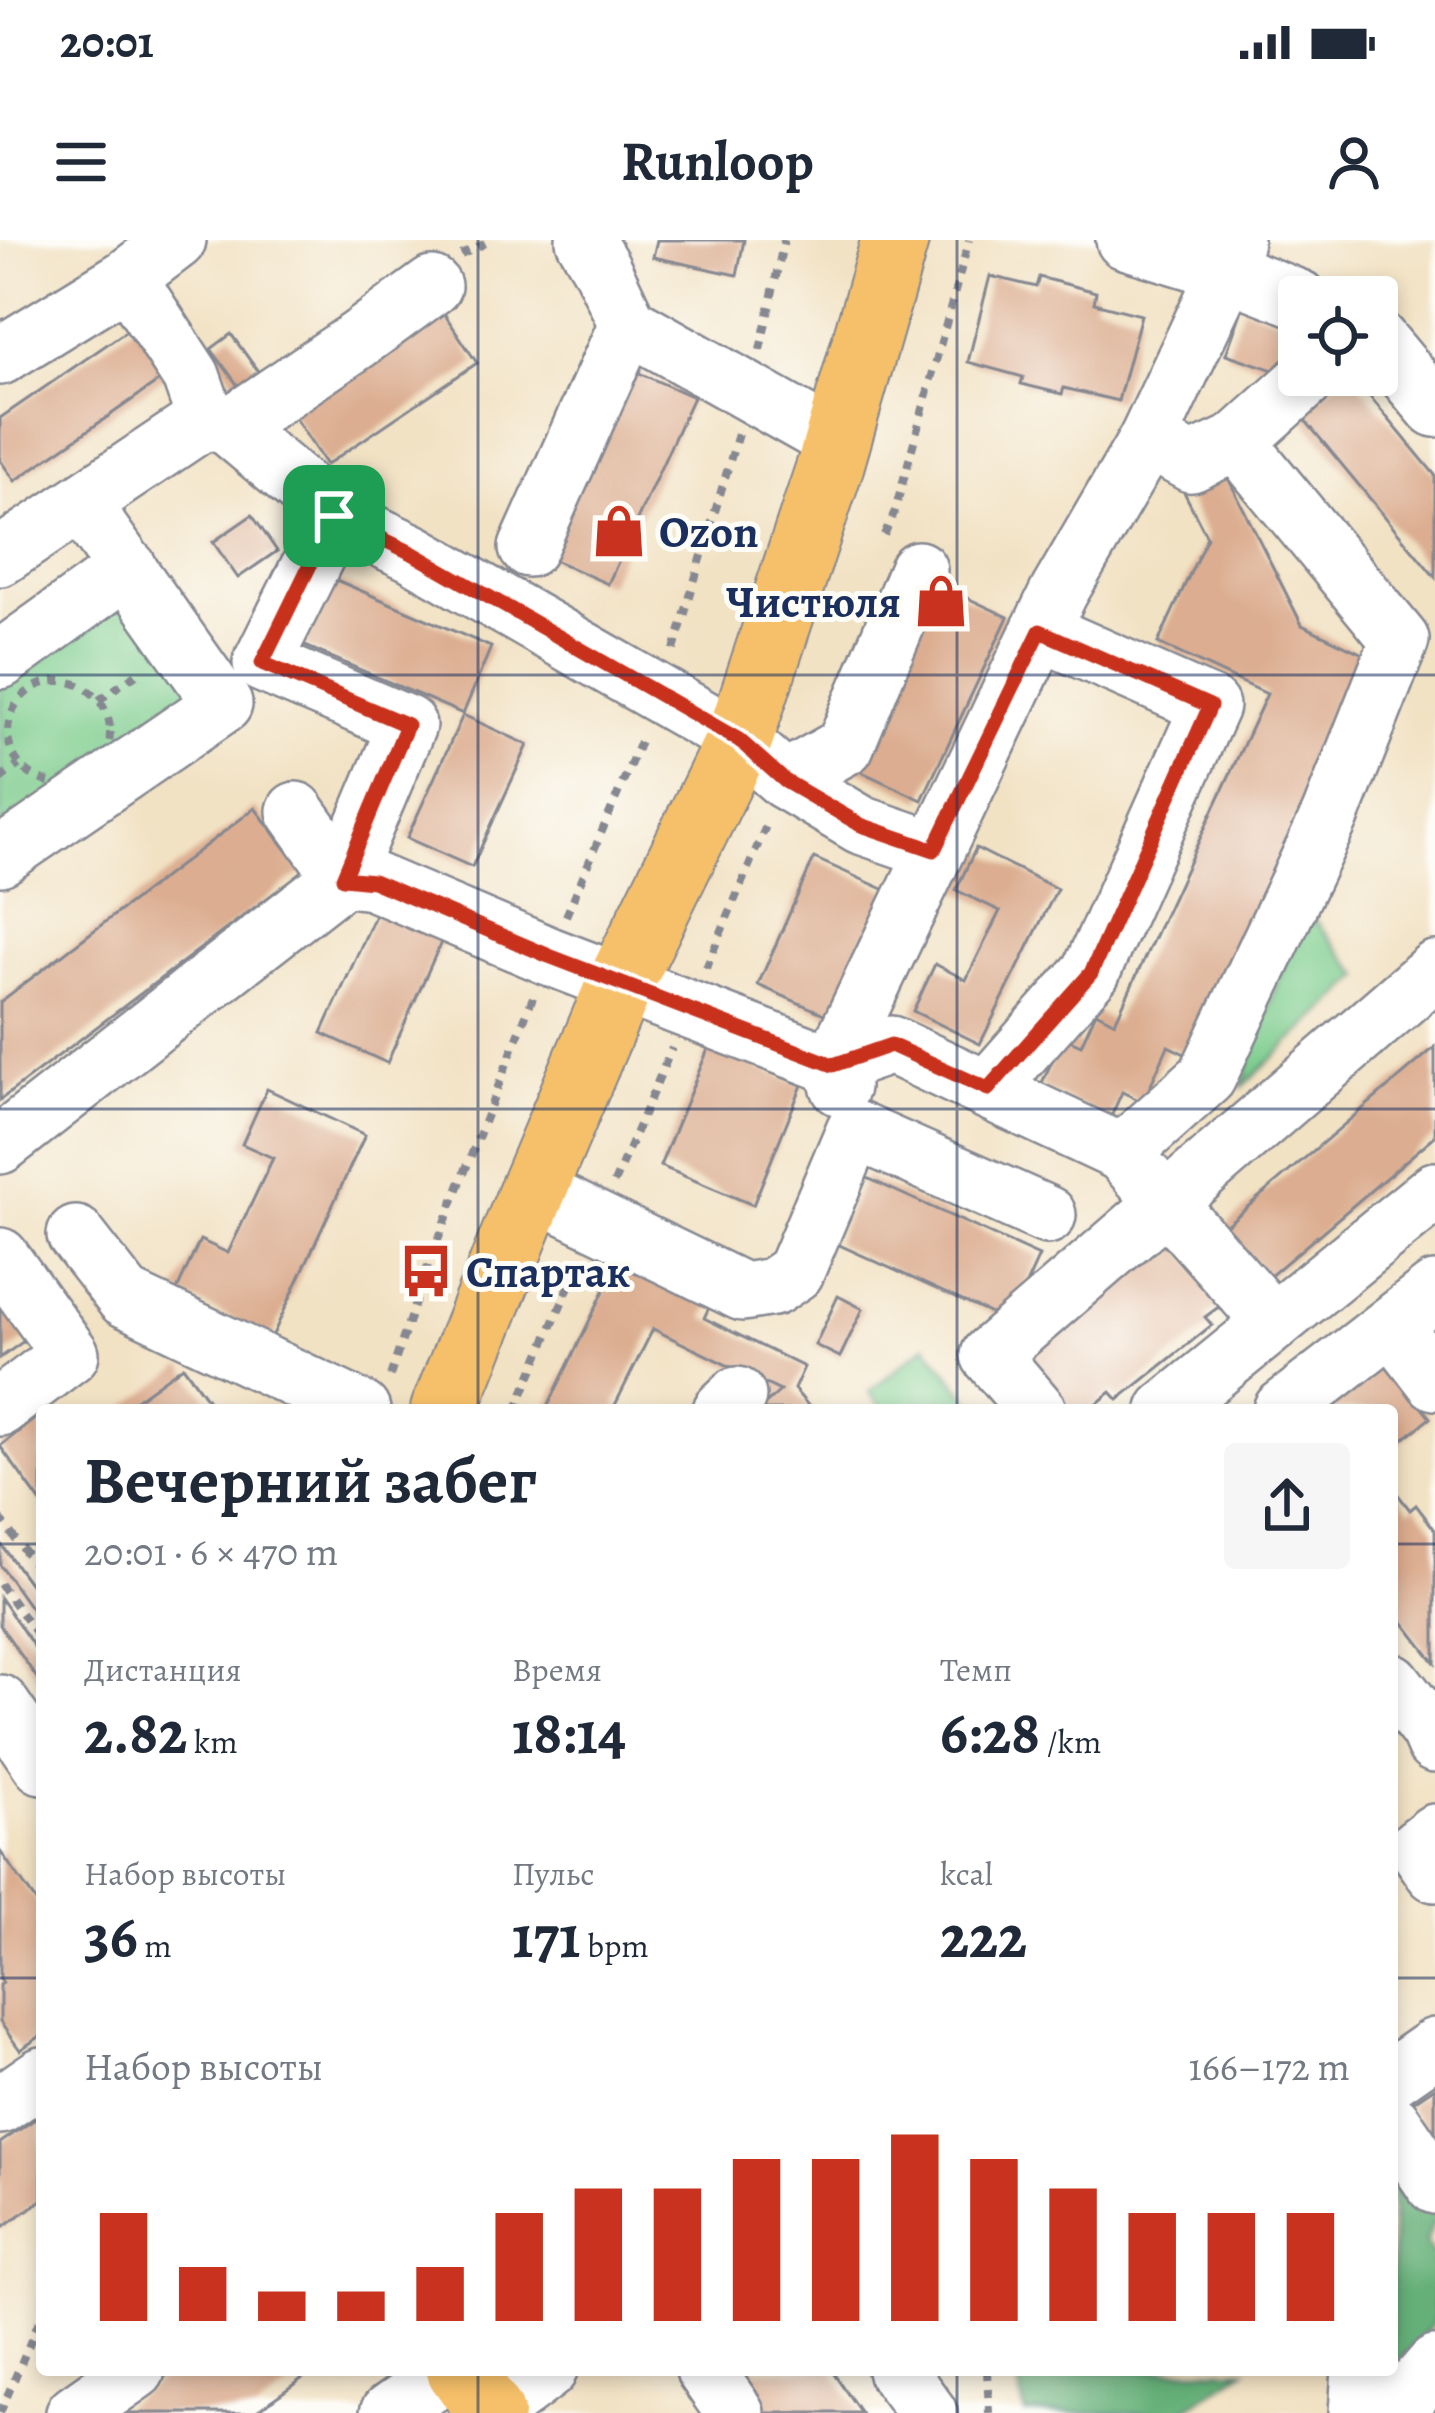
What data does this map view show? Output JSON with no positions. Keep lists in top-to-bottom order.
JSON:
{
  "places": {
    "shop": ["Ozon", "Чистюля"],
    "bus stop": ["Спартак"]
  },
  "page": {
    "status": "20:01",
    "header": "Runloop",
    "heading": ["Вечерний забег", "20:01 · 6 × 470 m"],
    "stats": [
      ["Дистанция", "2.82 km"],
      ["Время", "18:14"],
      ["Темп", "6:28 /km"],
      ["Набор высоты", "36 m"],
      ["Пульс", "171 bpm"],
      ["kcal", "222"]
    ],
    "chart": ["Набор высоты", "166–172 m"]
  }
}
